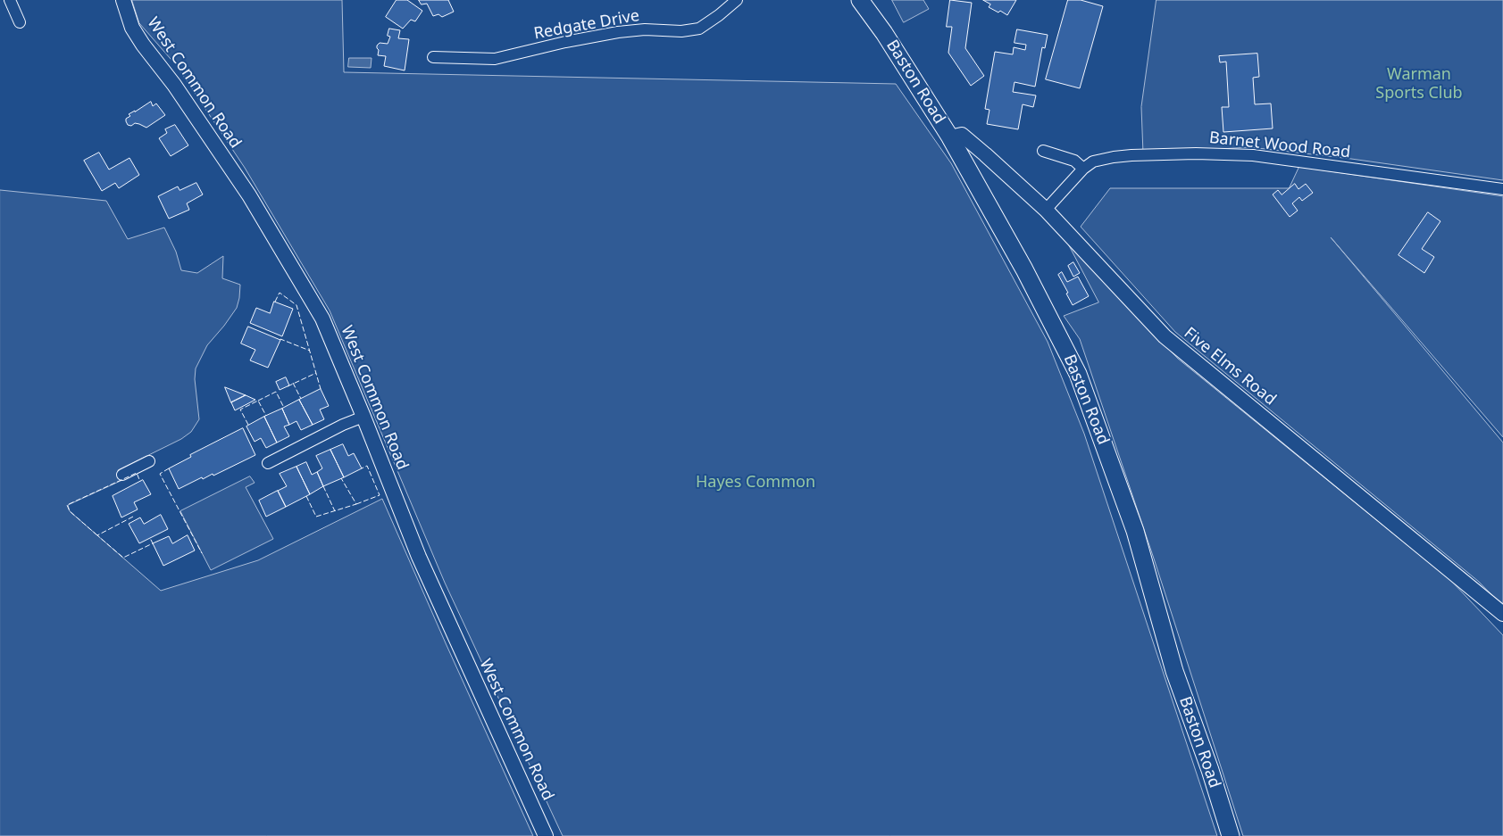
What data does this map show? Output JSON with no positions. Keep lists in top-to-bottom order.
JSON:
{
  "streets": {
    "main road": ["Baston Road"],
    "street": [
      "Redgate Drive",
      "West Common Road",
      "Barnet Wood Road",
      "Five Elms Road"
    ]
  },
  "crossings": [
    ["Baston Road", "Five Elms Road"],
    ["Barnet Wood Road", "Five Elms Road"]
  ],
  "parks": ["Warman Sports Club", "Hayes Common"]
}
